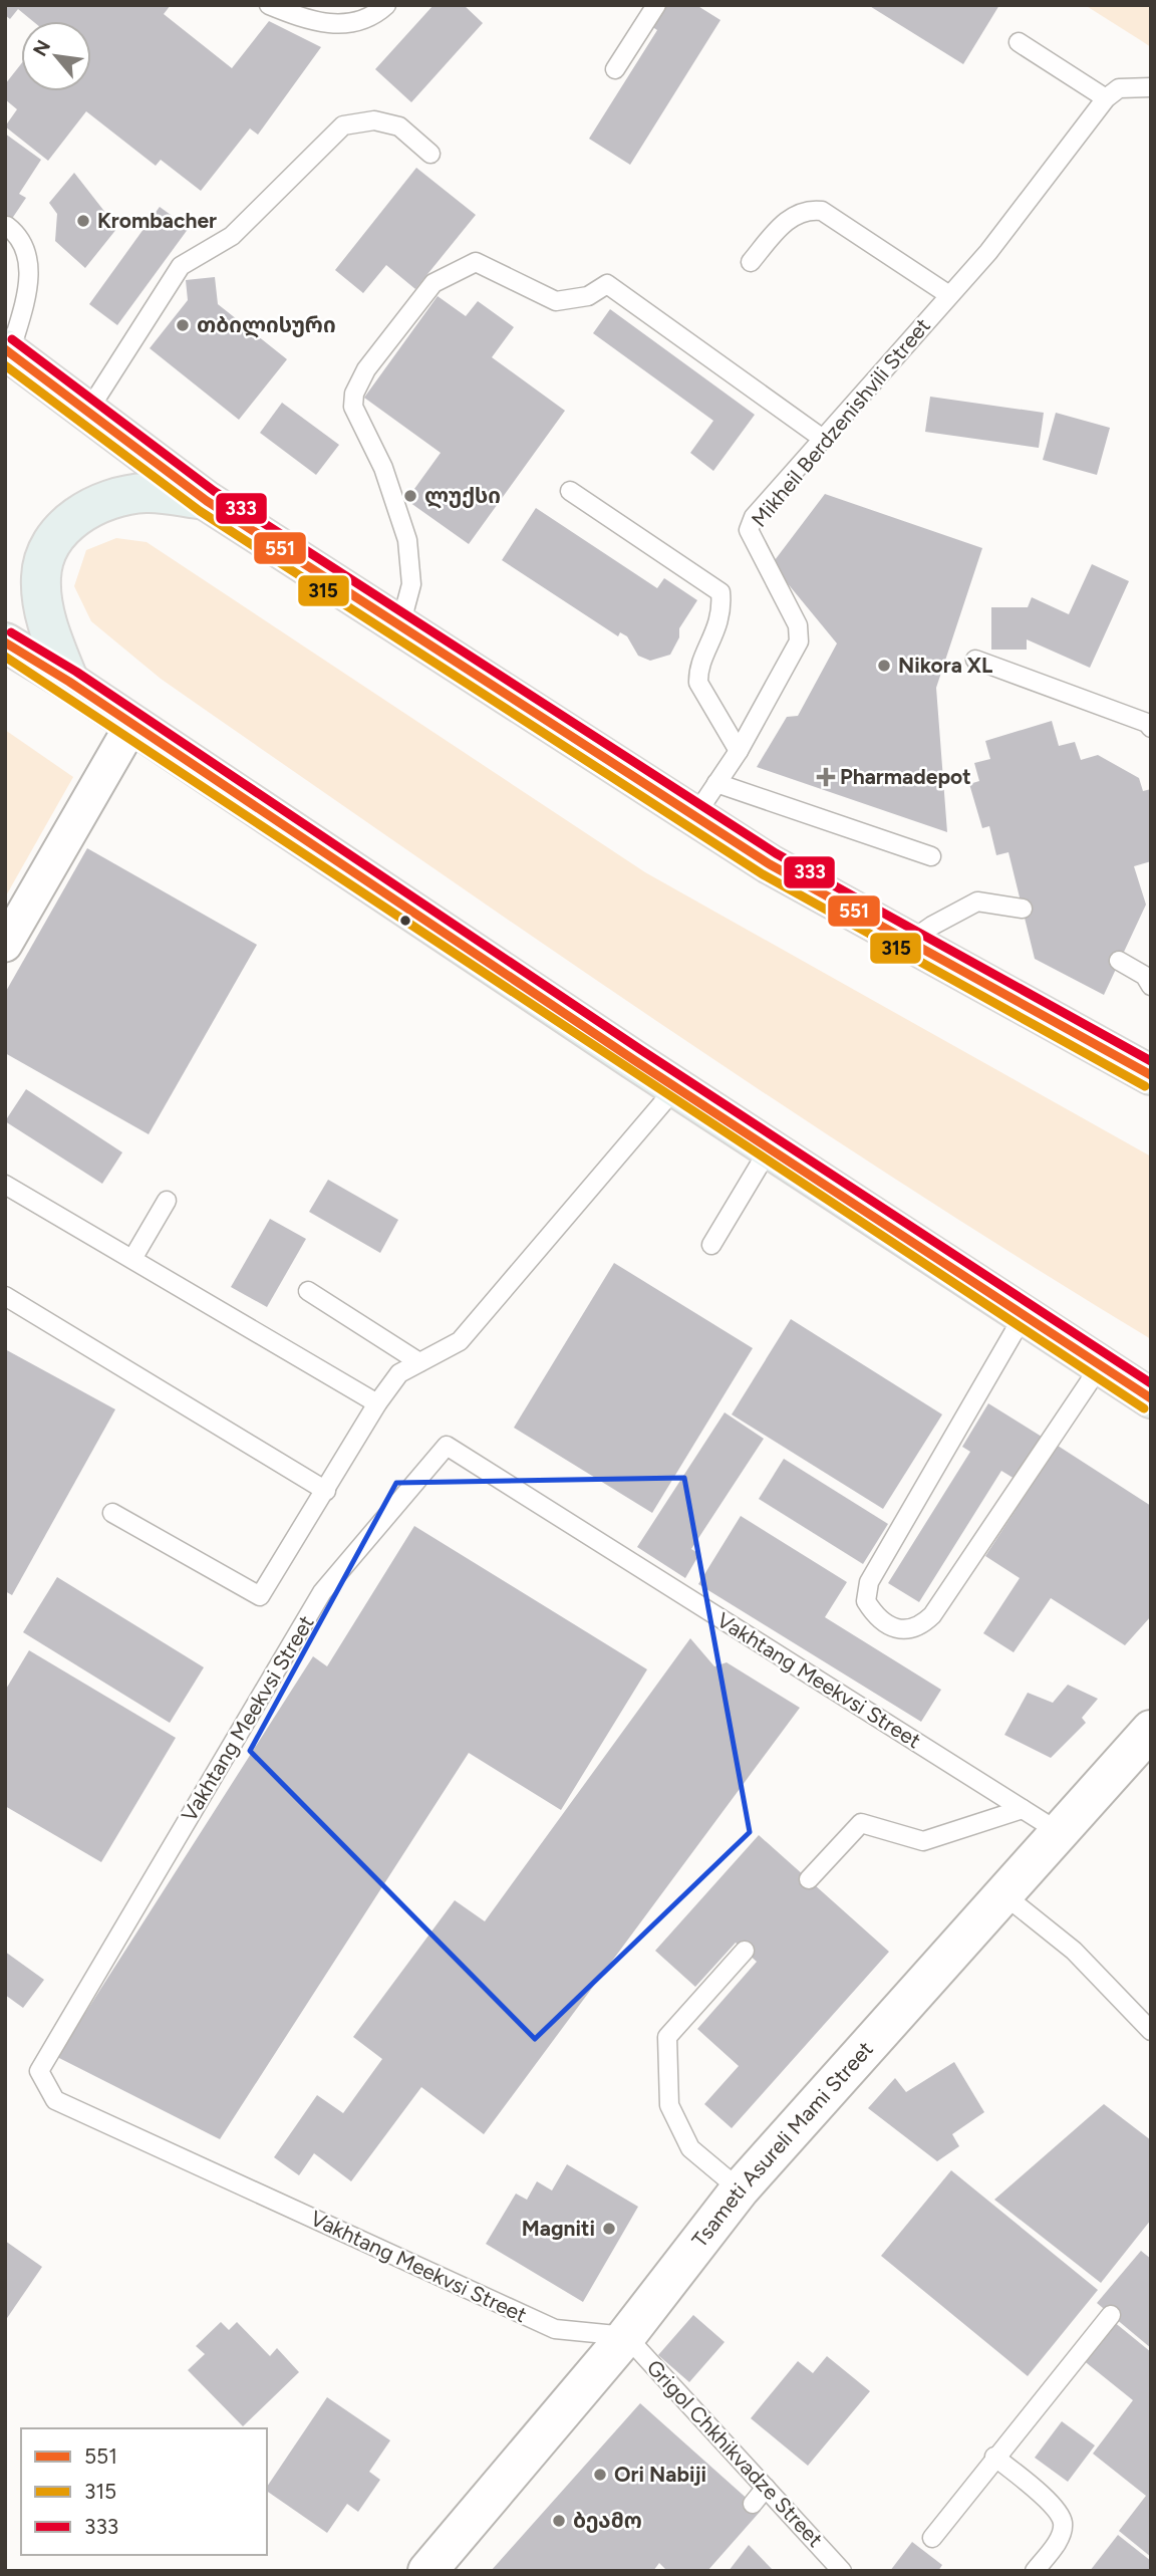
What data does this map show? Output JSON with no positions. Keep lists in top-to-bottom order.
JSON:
{
  "streets": {
    "street": ["Tsameti Asureli Mami Street"],
    "lane": ["Mikheil Berdzenishvili Street", "Vakhtang Meekvsi Street", "Grigol Chkhikvadze Street"]
  },
  "crossings": [
    ["Vakhtang Meekvsi Street", "Tsameti Asureli Mami Street"],
    ["Vakhtang Meekvsi Street", "Grigol Chkhikvadze Street"],
    ["Tsameti Asureli Mami Street", "Grigol Chkhikvadze Street"]
  ],
  "places": {
    "other": [
      "Krombacher",
      "თბილისური",
      "ლუქსი",
      "Nikora XL",
      "Magniti",
      "Ori Nabiji",
      "ბეამო"
    ],
    "health": ["Pharmadepot"]
  },
  "lines": ["transit line 333", "transit line 551", "transit line 315"],
  "legend": ["551", "315", "333"],
  "north": "top left"
}
